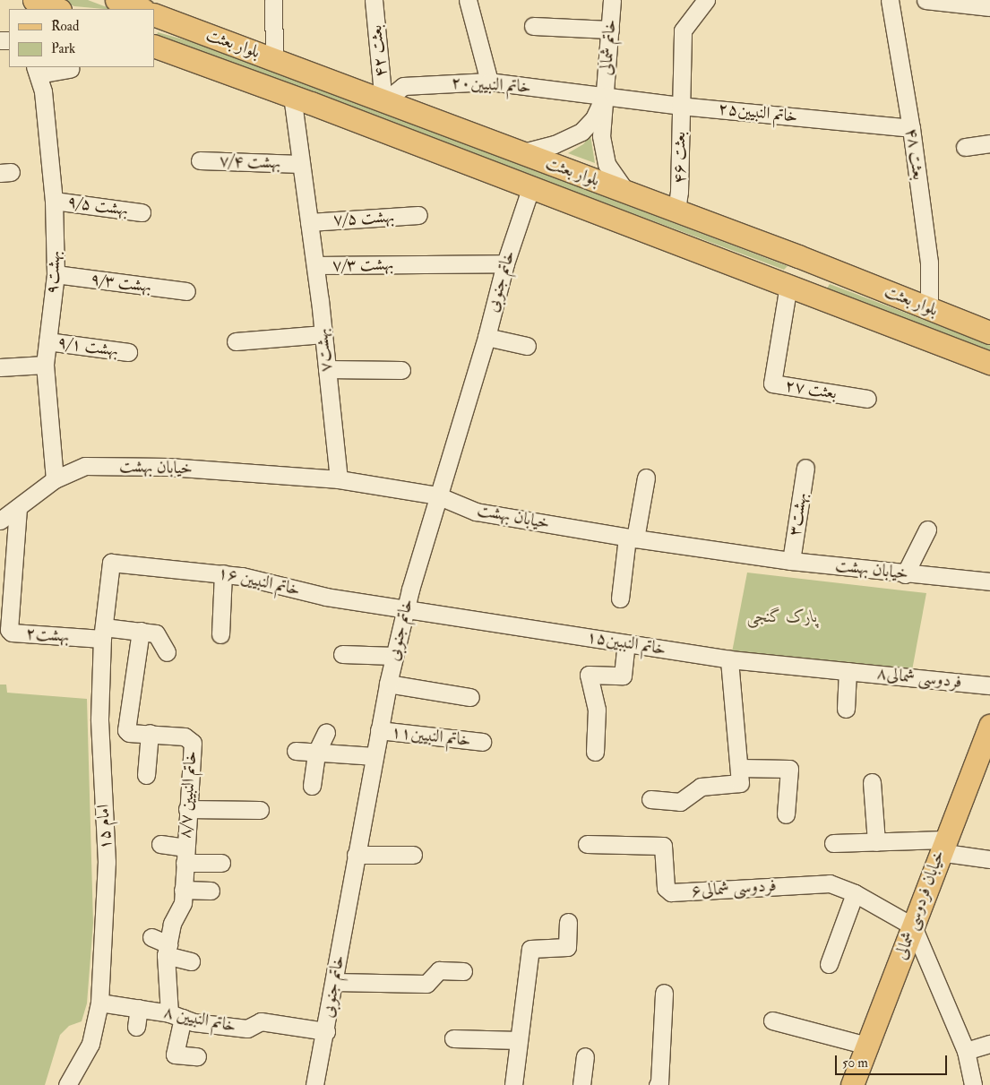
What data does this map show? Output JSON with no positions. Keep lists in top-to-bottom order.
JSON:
{
  "streets": {
    "main road": ["بلوار بعثت", "خیابان فردوسی شمالی"],
    "street": [
      "خاتم شمالی",
      "بعثت ۴۲",
      "خاتم النبیین۲۰",
      "خاتم النبیین۲۵",
      "بعثت ۴۸",
      "بعثت ۴۶",
      "بهشت ۷/۴",
      "بهشت ۹/۵",
      "بهشت ۷/۵",
      "بهشت ۷/۳",
      "بهشت۹",
      "خاتم جنوبی",
      "بهشت ۹/۳",
      "بهشت ۹/۱",
      "بهشت۷",
      "بعثت ۲۷",
      "خیابان بهشت",
      "بهشت۳",
      "خاتم النبیین ۱۶",
      "بهشت۲",
      "خاتم النببین۱۵",
      "فردوسی شمالی۸",
      "خاتم النبیین۱۱",
      "خاتم النبیین ۸/۷",
      "امام ۱۵",
      "فردوسی شمالی۶",
      "خاتم النبیین ۸"
    ]
  },
  "crossings": [
    ["بلوار بعثت", "خاتم شمالی"],
    ["بلوار بعثت", "بعثت ۴۲"],
    ["بلوار بعثت", "خاتم النبیین۲۰"],
    ["بلوار بعثت", "بعثت ۴۸"],
    ["بلوار بعثت", "بعثت ۴۶"],
    ["بلوار بعثت", "خاتم جنوبی"],
    ["بلوار بعثت", "بهشت۷"],
    ["بلوار بعثت", "بعثت ۲۷"],
    ["خاتم شمالی", "خاتم النبیین۲۰"],
    ["خاتم شمالی", "خاتم النبیین۲۵"],
    ["بعثت ۴۲", "خاتم النبیین۲۰"],
    ["خاتم النبیین۲۰", "خاتم النبیین۲۵"],
    ["خاتم النبیین۲۵", "بعثت ۴۸"],
    ["خاتم النبیین۲۵", "بعثت ۴۶"],
    ["بهشت ۷/۴", "بهشت۷"],
    ["بهشت ۹/۵", "بهشت۹"],
    ["بهشت ۷/۵", "بهشت۷"],
    ["بهشت ۷/۳", "خاتم جنوبی"],
    ["بهشت ۷/۳", "بهشت۷"],
    ["بهشت۹", "بهشت ۹/۳"],
    ["بهشت۹", "بهشت ۹/۱"],
    ["بهشت۹", "خیابان بهشت"],
    ["خاتم جنوبی", "خیابان بهشت"],
    ["خاتم جنوبی", "خاتم النبیین ۱۶"],
    ["خاتم جنوبی", "خاتم النببین۱۵"],
    ["خاتم جنوبی", "خاتم النبیین۱۱"],
    ["خاتم جنوبی", "خاتم النبیین ۸"],
    ["بهشت۷", "خیابان بهشت"],
    ["خیابان بهشت", "بهشت۳"],
    ["خیابان بهشت", "بهشت۲"],
    ["خاتم النبیین ۱۶", "خاتم النببین۱۵"],
    ["خاتم النبیین ۱۶", "امام ۱۵"],
    ["بهشت۲", "امام ۱۵"],
    ["خاتم النببین۱۵", "فردوسی شمالی۸"],
    ["خاتم النبیین ۸/۷", "خاتم النبیین ۸"],
    ["امام ۱۵", "خاتم النبیین ۸"],
    ["فردوسی شمالی۶", "خیابان فردوسی شمالی"]
  ],
  "parks": ["پارک گنجی"],
  "legend": ["Road", "Park"],
  "scale_bar": "50 m"
}
